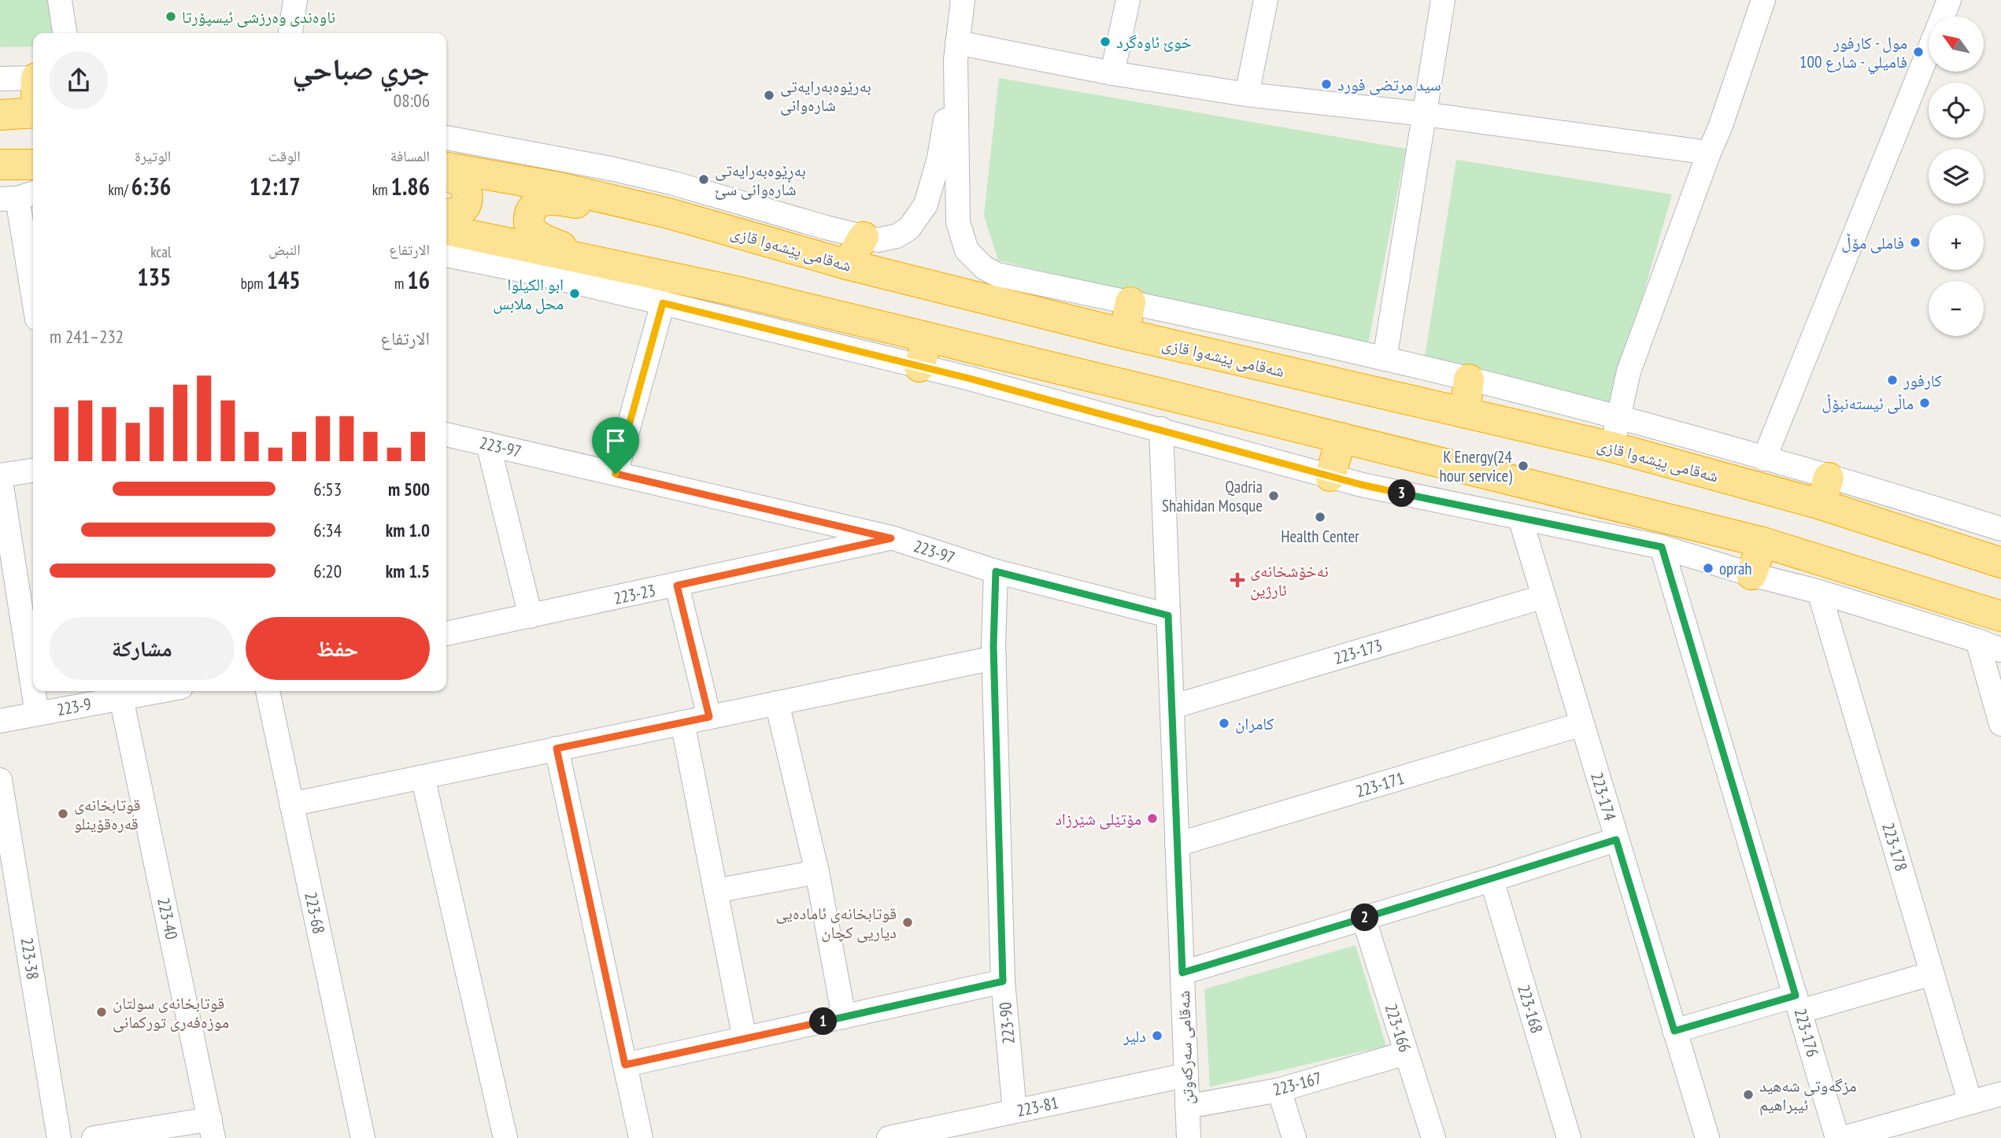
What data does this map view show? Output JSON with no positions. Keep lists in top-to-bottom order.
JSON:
{
  "streets": {
    "highway": ["شەقامی پێشەوا قازی"],
    "street": [
      "223-97",
      "223-23",
      "223-173",
      "223-9",
      "223-171",
      "223-174",
      "223-178",
      "223-68",
      "223-40",
      "223-38",
      "223-168",
      "223-90",
      "223-166",
      "223-176",
      "شەقامی سەرکەوتن",
      "223-167",
      "223-81"
    ]
  },
  "crossings": [
    ["223-97", "223-23"],
    ["223-97", "223-90"],
    ["223-97", "شەقامی سەرکەوتن"],
    ["223-173", "223-174"],
    ["223-173", "شەقامی سەرکەوتن"],
    ["223-9", "223-40"],
    ["223-171", "223-174"],
    ["223-171", "شەقامی سەرکەوتن"],
    ["223-90", "223-81"],
    ["223-166", "223-167"],
    ["شەقامی سەرکەوتن", "223-167"],
    ["شەقامی سەرکەوتن", "223-81"]
  ],
  "places": {
    "other": [
      "ناوەندی وەرزشی ئیسپۆرتا",
      "خوێ ئاوەگرد",
      "مول - كارفور فاميلي - شارع 100",
      "سيد مرتضى فورد",
      "بەرێوەبەرایەتی شارەوانی",
      "بەڕێوەبەرایەتی شارەوانی سێ",
      "فاملی مۆڵ",
      "ابو الكيلوا محل ملابس",
      "کارفور",
      "ماڵی ئیستەنبۆڵ",
      "K Energy(24 hour service)",
      "Qadria Shahidan Mosque",
      "Health Center",
      "oprah",
      "كامران",
      "قوتابخانەی قەرەقۆینلو",
      "مۆتێلی شێرزاد",
      "قوتابخانەی ئامادەیی دیاریی کچان",
      "قوتابخانەی سولتان موزەفەری تورکمانی",
      "دلير",
      "مزگەوتی شەهید ئیبراهیم"
    ],
    "health": ["نەخۆشخانەی ئارژین"]
  },
  "north": "top left",
  "page": {
    "map_buttons": ["+", "−"],
    "heading": ["جري صباحي", "08:06"],
    "stats": [
      ["المسافة", "1.86 km"],
      ["الوقت", "12:17"],
      ["الوتيرة", "6:36 /km"],
      ["الارتفاع", "16 m"],
      ["النبض", "145 bpm"],
      ["kcal", "135"]
    ],
    "chart": ["الارتفاع", "232–241 m"],
    "list": [
      {
        "name": "500 m",
        "note": "6:53"
      },
      {
        "name": "1.0 km",
        "note": "6:34"
      },
      {
        "name": "1.5 km",
        "note": "6:20"
      }
    ],
    "pins": ["3", "2", "1"],
    "buttons": ["حفظ", "مشاركة"]
  }
}
